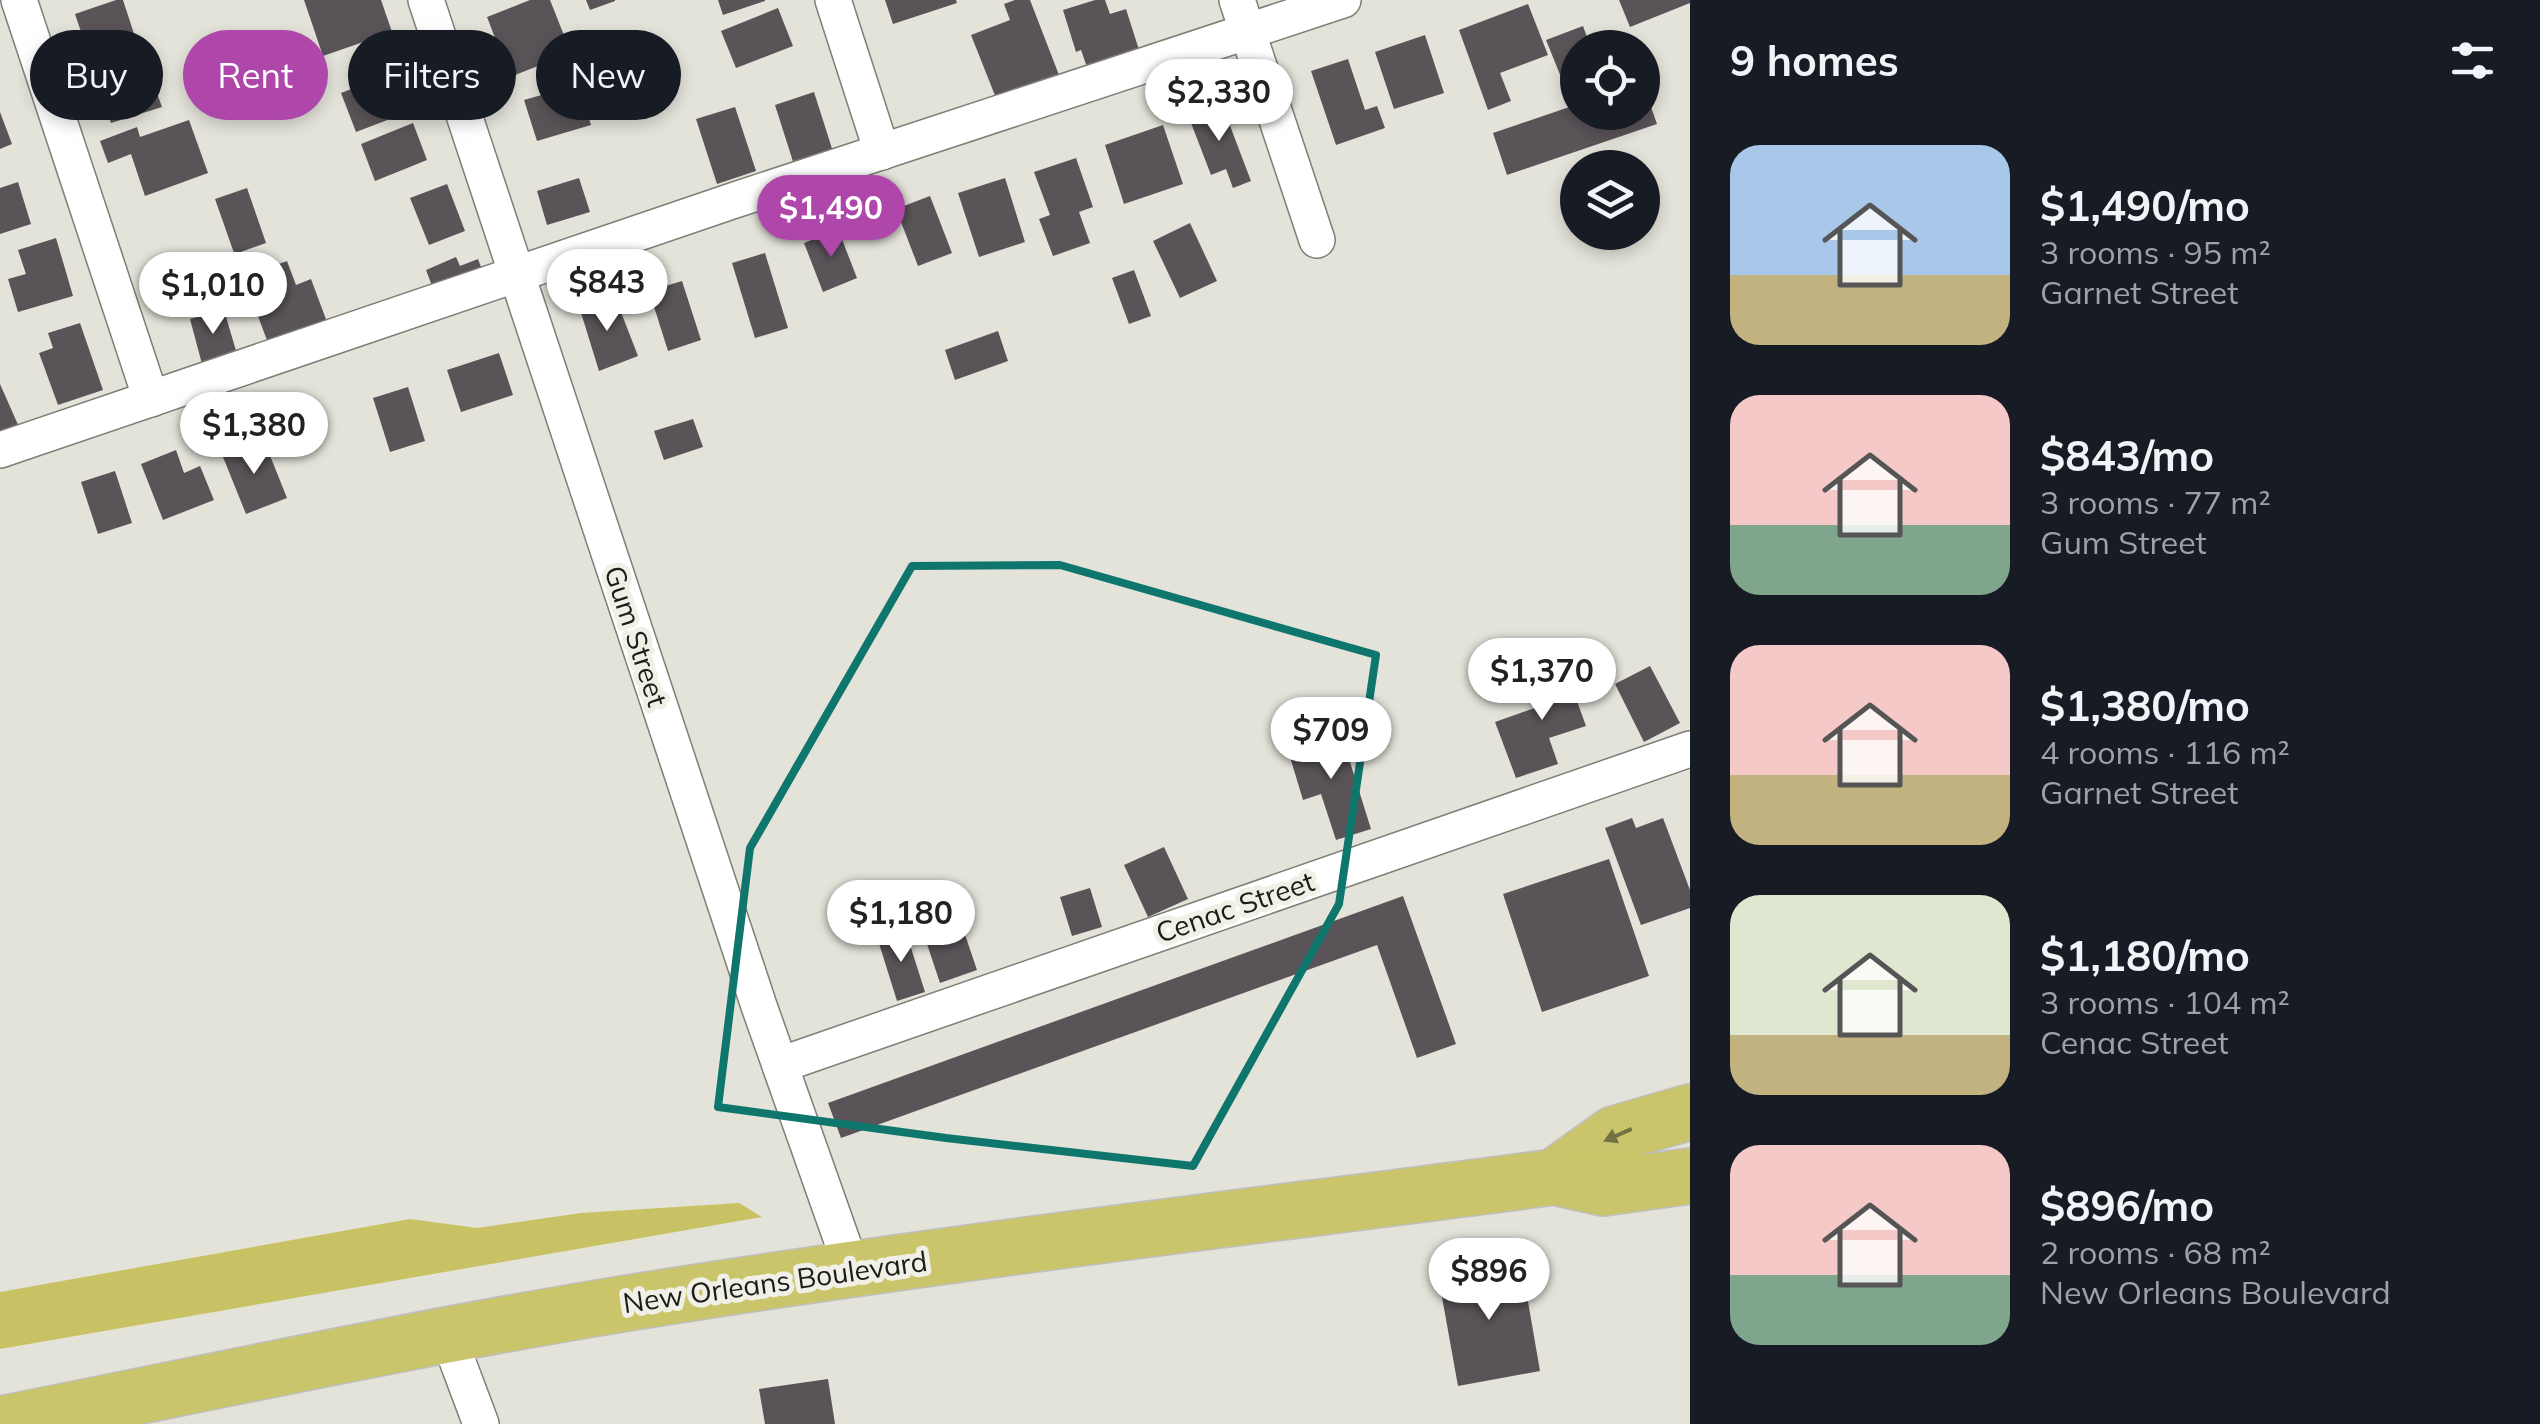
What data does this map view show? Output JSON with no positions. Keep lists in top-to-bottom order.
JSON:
{
  "streets": {
    "main road": ["New Orleans Boulevard"],
    "street": ["Gum Street", "Cenac Street"]
  },
  "crossings": [
    ["Gum Street", "Cenac Street"],
    ["Gum Street", "New Orleans Boulevard"]
  ],
  "page": {
    "heading": "9 homes",
    "chip": [
      "Buy",
      "Rent",
      "Filters",
      "New"
    ],
    "price": [
      "$2,330",
      "$1,490",
      "$843",
      "$1,010",
      "$1,380",
      "$1,370",
      "$709",
      "$1,180",
      "$896"
    ],
    "list": [
      {
        "name": "$1,490/mo",
        "note": "3 rooms · 95 m² · Garnet Street"
      },
      {
        "name": "$843/mo",
        "note": "3 rooms · 77 m² · Gum Street"
      },
      {
        "name": "$1,380/mo",
        "note": "4 rooms · 116 m² · Garnet Street"
      },
      {
        "name": "$1,180/mo",
        "note": "3 rooms · 104 m² · Cenac Street"
      },
      {
        "name": "$896/mo",
        "note": "2 rooms · 68 m² · New Orleans Boulevard"
      }
    ]
  }
}
